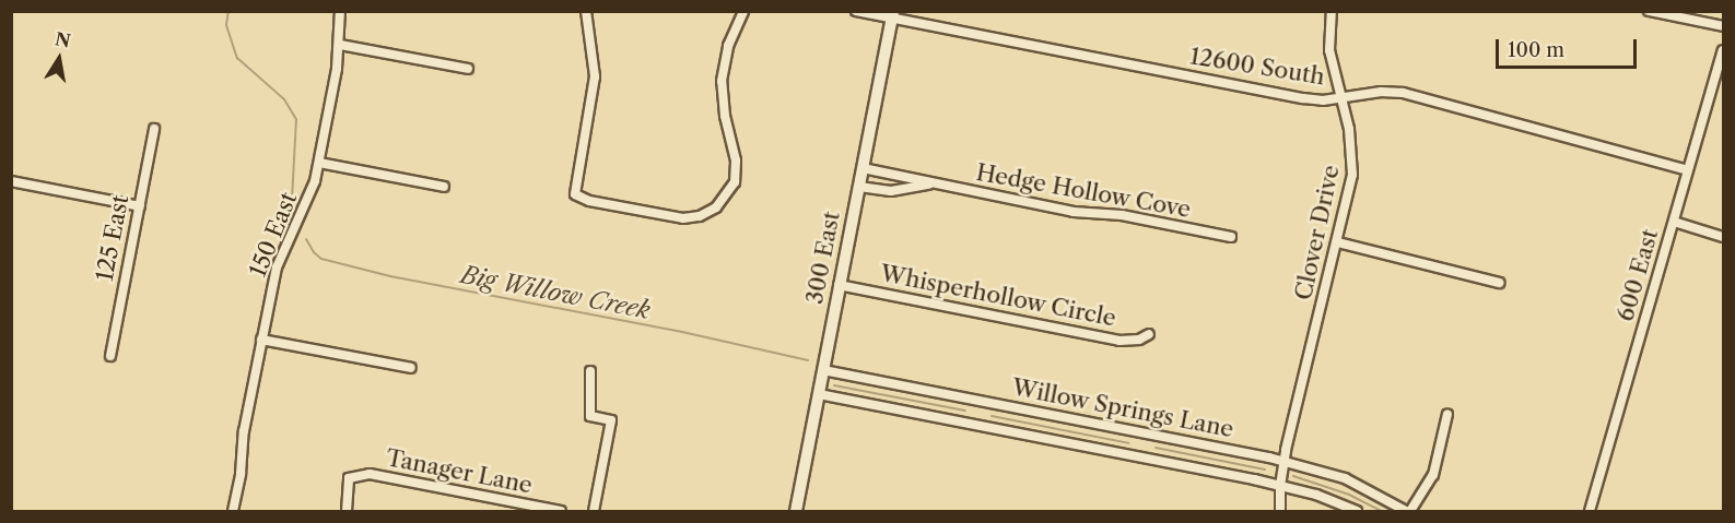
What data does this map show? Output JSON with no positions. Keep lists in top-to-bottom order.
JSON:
{
  "streets": {
    "main road": ["300 East"],
    "street": [
      "12600 South",
      "Hedge Hollow Cove",
      "Clover Drive",
      "150 East",
      "125 East",
      "600 East",
      "Whisperhollow Circle",
      "Willow Springs Lane",
      "Tanager Lane"
    ]
  },
  "crossings": [
    ["12600 South", "Clover Drive"],
    ["12600 South", "300 East"],
    ["12600 South", "600 East"],
    ["Hedge Hollow Cove", "300 East"],
    ["Clover Drive", "Willow Springs Lane"],
    ["300 East", "Whisperhollow Circle"],
    ["300 East", "Willow Springs Lane"]
  ],
  "water": ["Big Willow Creek"],
  "scale_bar": "100 m",
  "north": "top"
}
